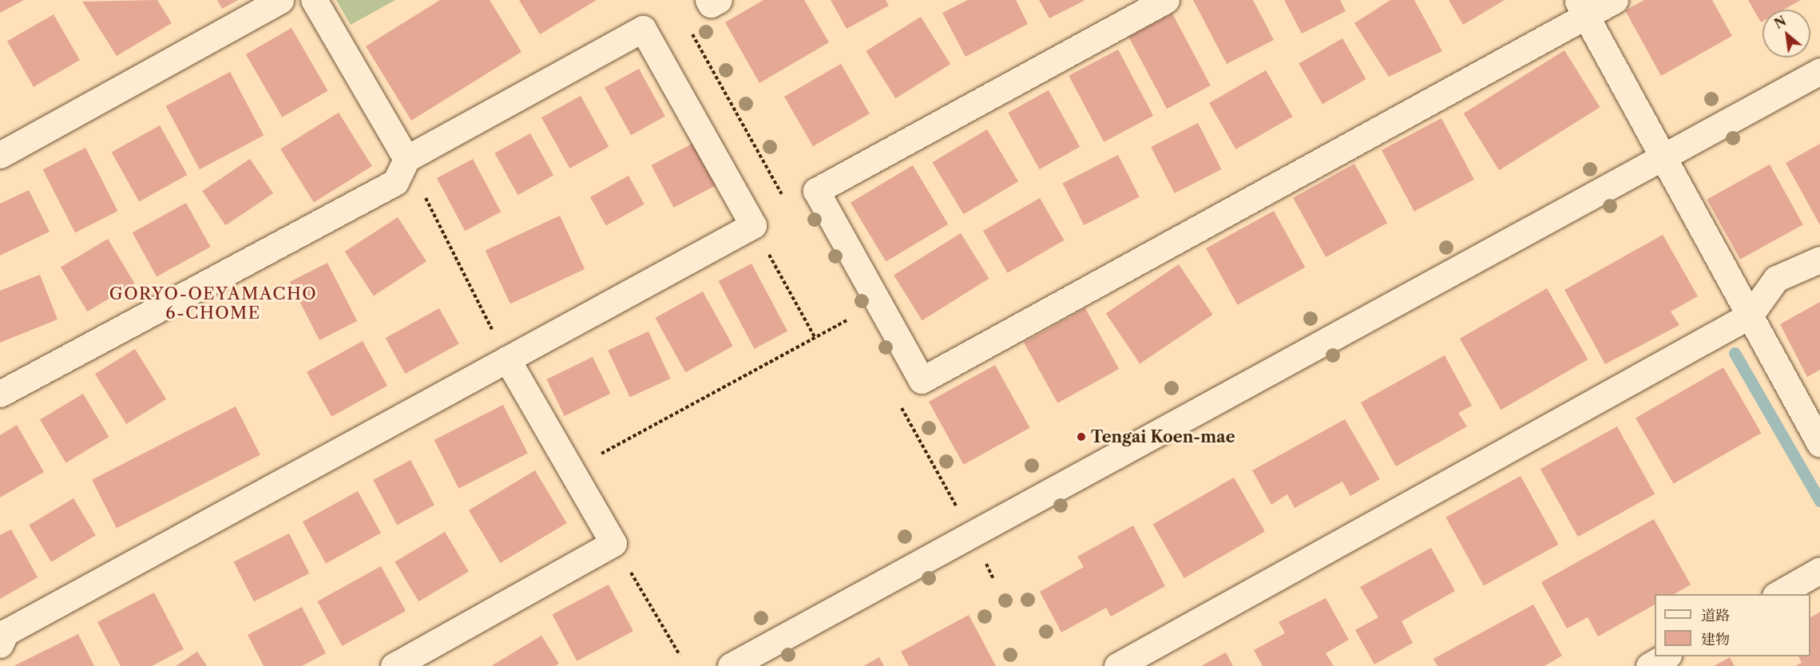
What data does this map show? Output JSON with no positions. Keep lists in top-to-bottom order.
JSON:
{
  "districts": ["GORYO-OEYAMACHO 6-CHOME"],
  "places": ["Tengai Koen-mae"],
  "legend": ["道路", "建物"],
  "north": "top left"
}
